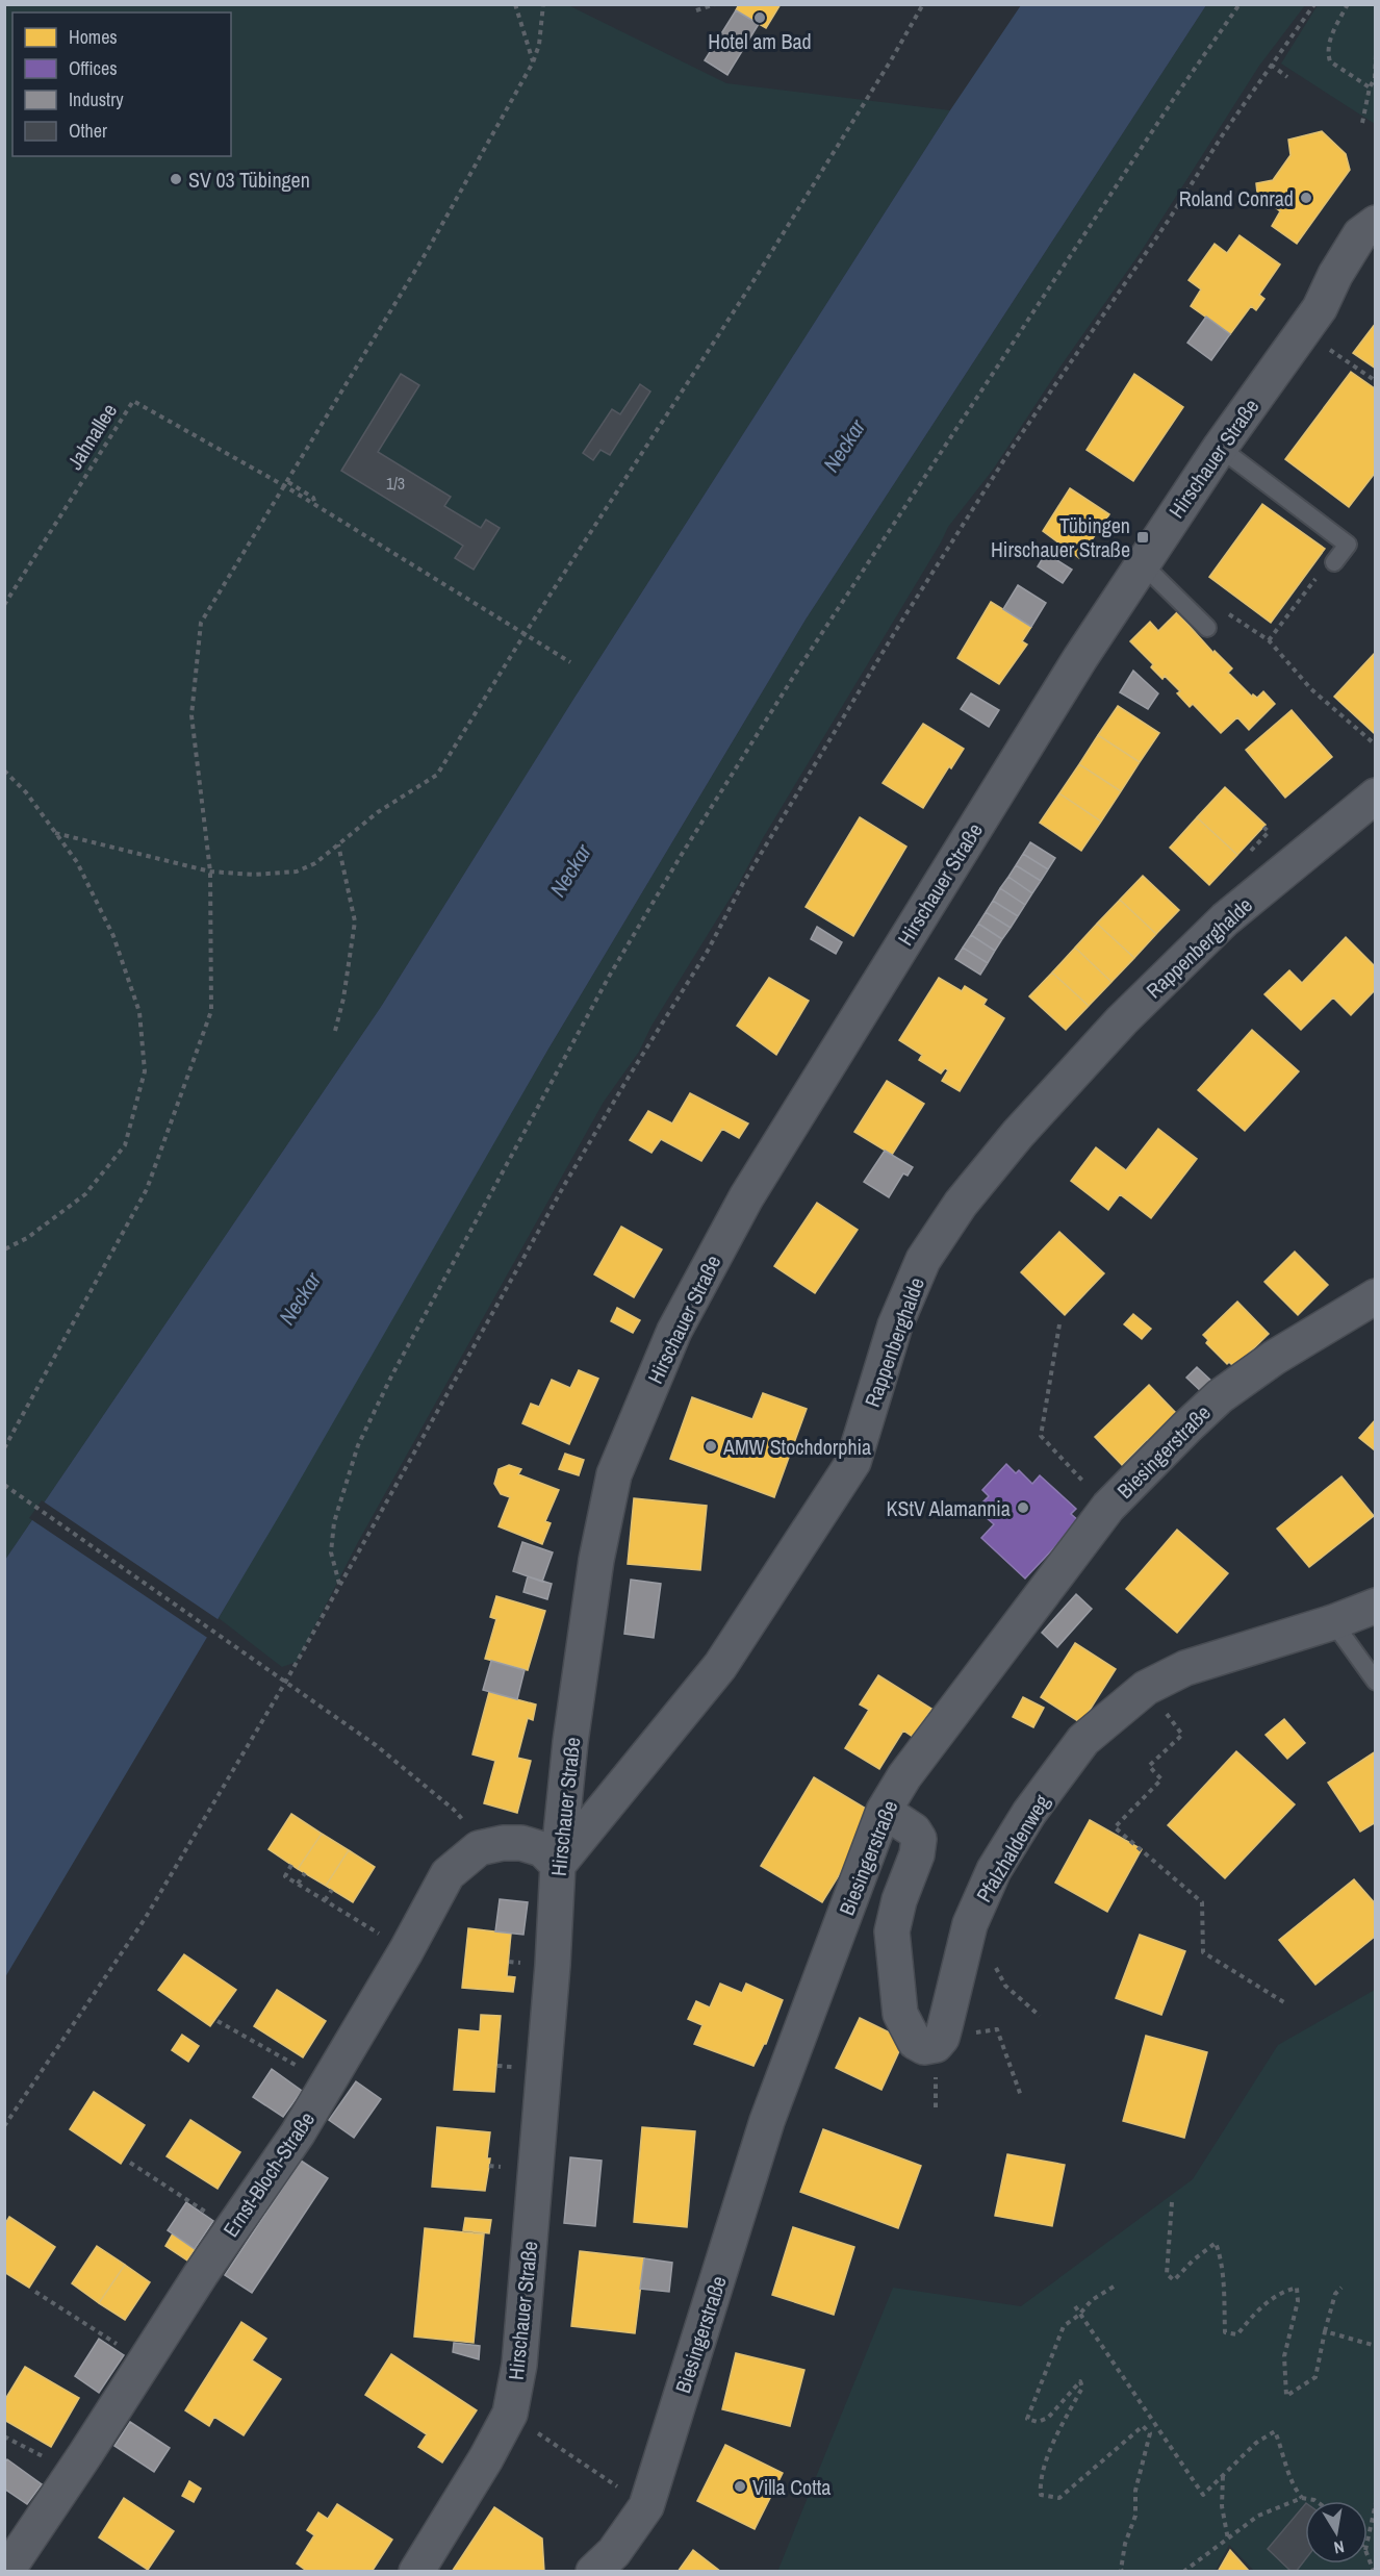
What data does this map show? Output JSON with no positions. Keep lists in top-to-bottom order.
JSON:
{
  "streets": {
    "street": [
      "Hirschauer Straße",
      "Rappenberghalde",
      "Biesingerstraße",
      "Pfalzhaldenweg",
      "Ernst-Bloch-Straße"
    ],
    "path": ["Jahnallee"]
  },
  "crossings": [
    ["Hirschauer Straße", "Rappenberghalde"]
  ],
  "water": ["Neckar"],
  "places": {
    "other": [
      "Hotel am Bad",
      "SV 03 Tübingen",
      "Roland Conrad",
      "AMW Stochdorphia",
      "KStV Alamannia",
      "Villa Cotta"
    ],
    "transit": ["Tübingen Hirschauer Straße"]
  },
  "house_numbers": ["1/3"],
  "legend": [
    "Homes",
    "Offices",
    "Industry",
    "Other"
  ],
  "north": "bottom"
}
